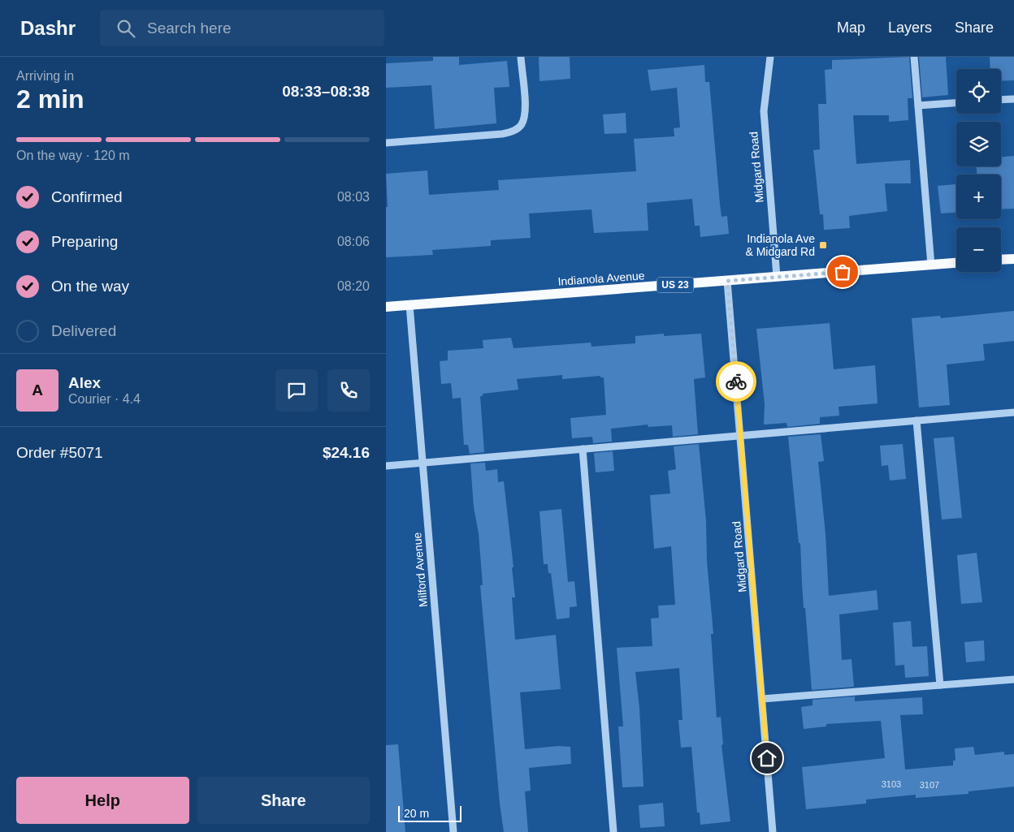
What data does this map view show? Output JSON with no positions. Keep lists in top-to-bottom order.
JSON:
{
  "streets": {
    "main road": ["Indianola Avenue", "US 23"],
    "street": ["Midgard Road", "Milford Avenue"]
  },
  "crossings": [
    ["Midgard Road", "Indianola Avenue"],
    ["Indianola Avenue", "Milford Avenue"]
  ],
  "places": {
    "transit": ["Indianola Ave & Midgard Rd"]
  },
  "house_numbers": ["3103", "3107"],
  "scale_bar": "20 m",
  "page": {
    "header": "Dashr",
    "search": "Search here",
    "nav": ["Map", "Layers", "Share"],
    "heading": ["2 min", "Arriving in", "08:33–08:38"],
    "panel": [
      "Alex",
      "Courier · 4.4",
      "Order #5071",
      "$24.16"
    ],
    "map_buttons": ["+", "−"],
    "bar": "On the way · 120 m",
    "list": [
      ["Confirmed", "08:03"],
      ["Preparing", "08:06"],
      ["On the way", "08:20"],
      "Delivered"
    ],
    "round": "A",
    "buttons": ["Help", "Share"],
    "scale": "20 m"
  }
}
